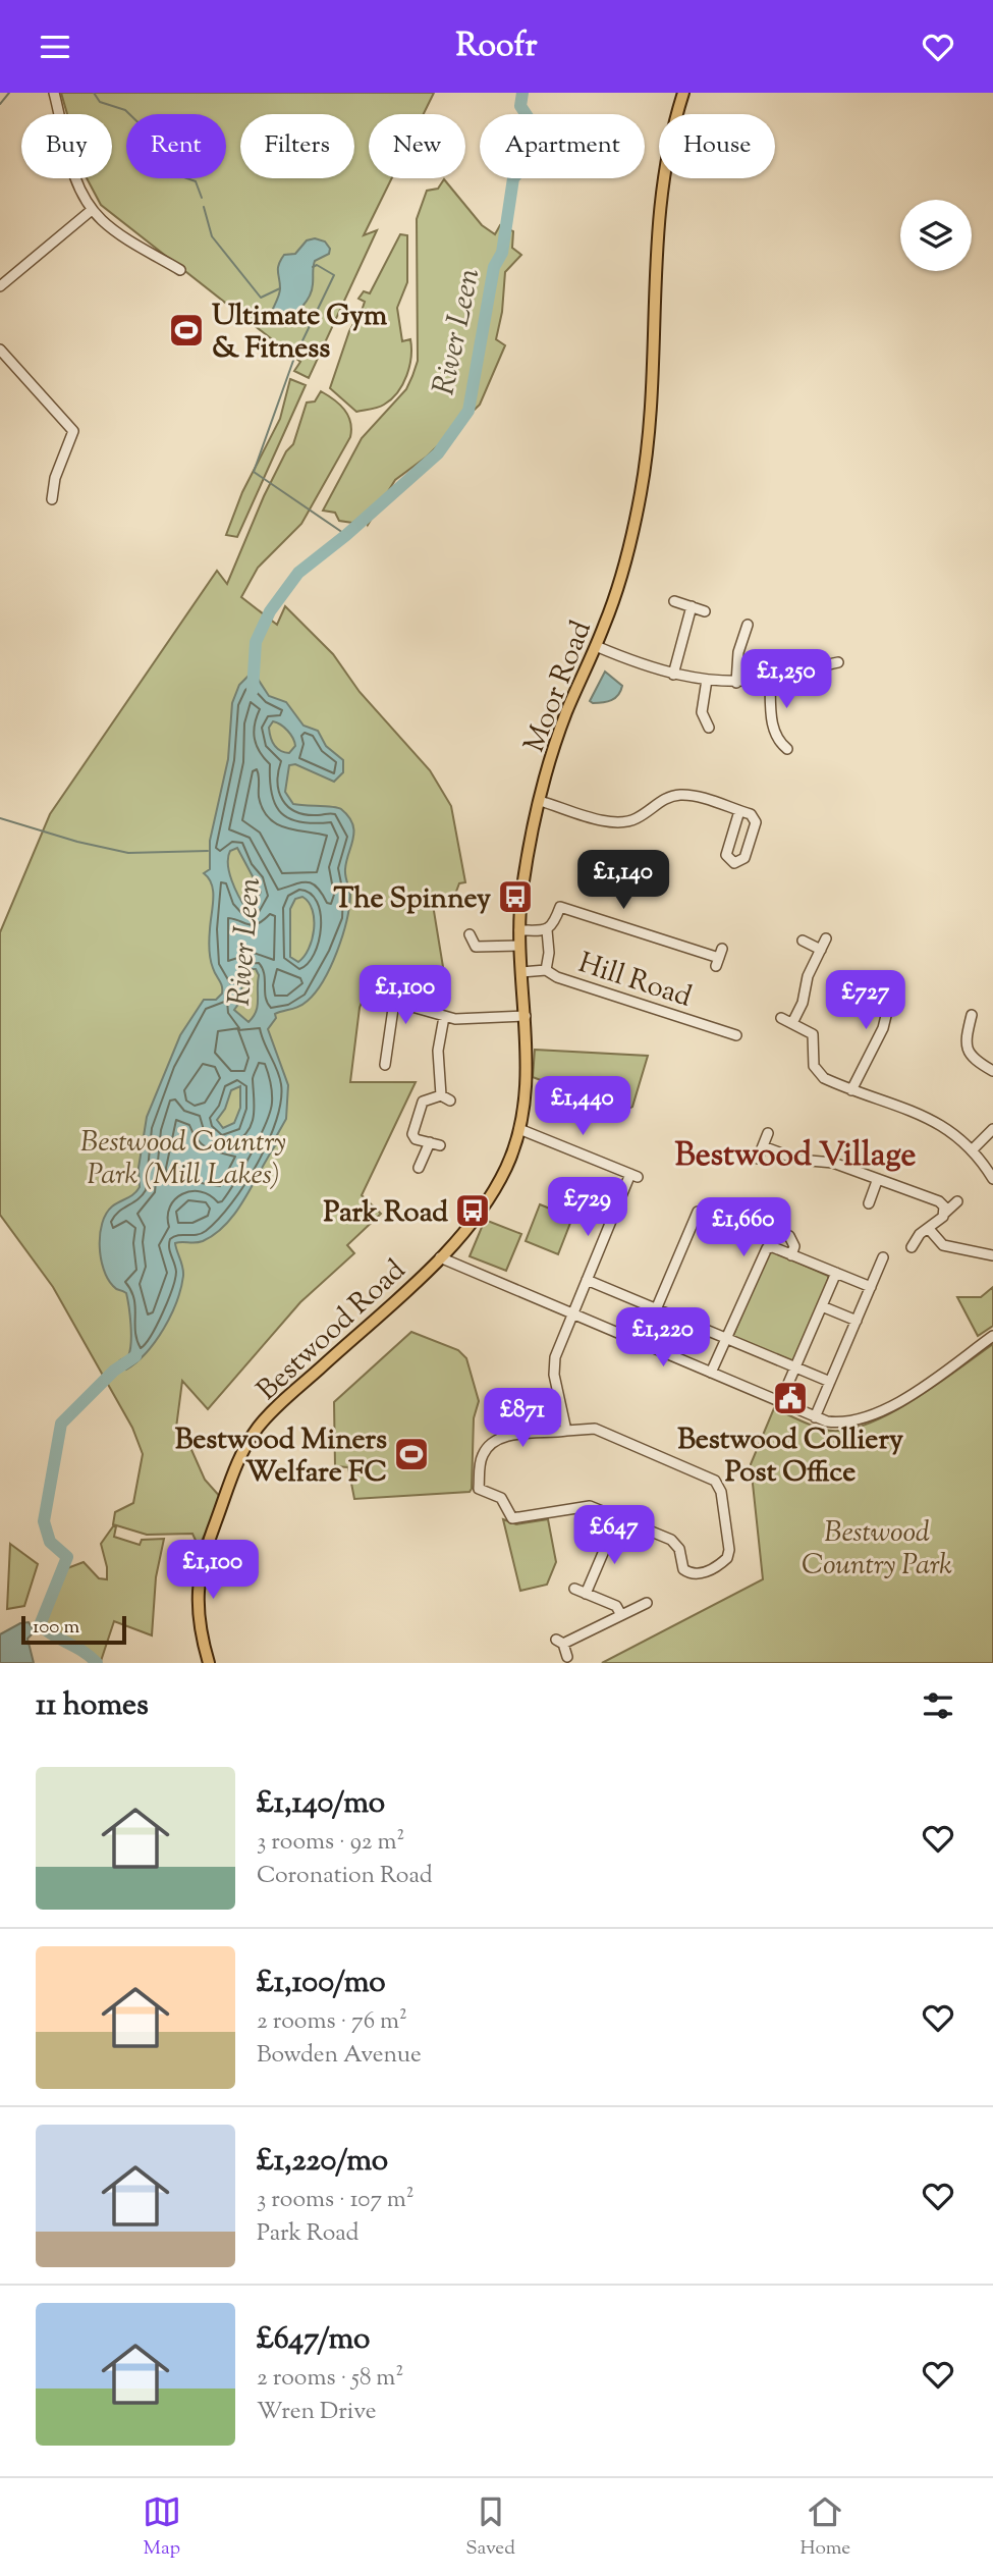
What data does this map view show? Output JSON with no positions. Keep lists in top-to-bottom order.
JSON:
{
  "streets": {
    "main road": ["Moor Road", "Bestwood Road"],
    "street": ["Hill Road"]
  },
  "crossings": [
    ["Moor Road", "Hill Road"],
    ["Moor Road", "Bestwood Road"]
  ],
  "districts": ["Bestwood Village"],
  "water": ["River Leen"],
  "parks": ["Bestwood Country Park (Mill Lakes)", "Bestwood Country Park"],
  "places": {
    "sports": ["Ultimate Gym & Fitness", "Bestwood Miners Welfare FC"],
    "bus stop": ["The Spinney", "Park Road"],
    "public building": ["Bestwood Colliery Post Office"]
  },
  "scale_bar": "100 m",
  "page": {
    "header": "Roofr",
    "chip": [
      "Buy",
      "Rent",
      "Filters",
      "New",
      "Apartment",
      "House"
    ],
    "price": [
      "£1,250",
      "£1,140",
      "£1,100",
      "£727",
      "£1,440",
      "£729",
      "£1,660",
      "£1,220",
      "£871",
      "£647",
      "£1,100"
    ],
    "scale": "100 m",
    "heading": "11 homes",
    "list": [
      {
        "name": "£1,140/mo",
        "note": "3 rooms · 92 m² · Coronation Road"
      },
      {
        "name": "£1,100/mo",
        "note": "2 rooms · 76 m² · Bowden Avenue"
      },
      {
        "name": "£1,220/mo",
        "note": "3 rooms · 107 m² · Park Road"
      },
      {
        "name": "£647/mo",
        "note": "2 rooms · 58 m² · Wren Drive"
      }
    ],
    "tabs": ["Map", "Saved", "Home"]
  }
}
